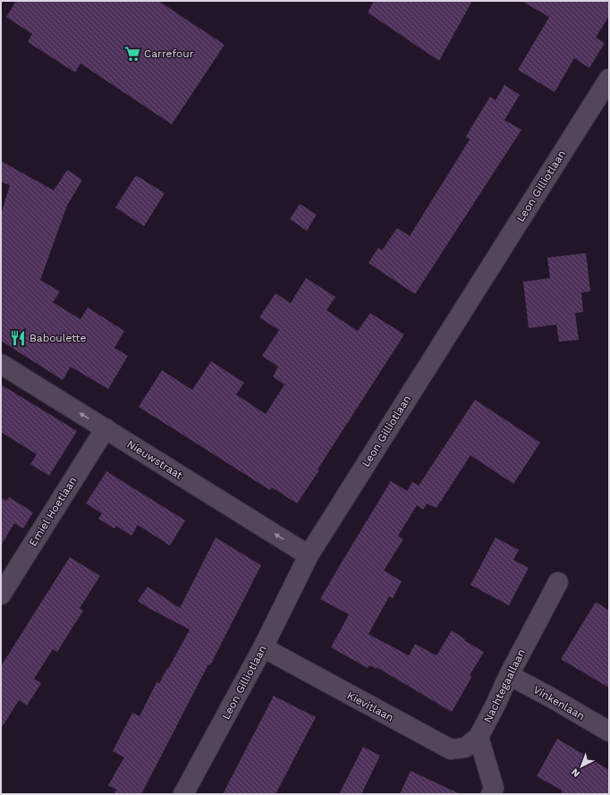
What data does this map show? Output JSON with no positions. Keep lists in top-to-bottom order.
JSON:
{
  "streets": {
    "street": [
      "Leon Gilliotlaan",
      "Nieuwstraat",
      "Emiel Hoetlaan",
      "Nachtegaallaan",
      "Vinkenlaan",
      "Kievitlaan"
    ]
  },
  "crossings": [
    ["Leon Gilliotlaan", "Nieuwstraat"],
    ["Leon Gilliotlaan", "Kievitlaan"],
    ["Nieuwstraat", "Emiel Hoetlaan"],
    ["Nachtegaallaan", "Vinkenlaan"],
    ["Nachtegaallaan", "Kievitlaan"]
  ],
  "one_way": ["Nieuwstraat"],
  "places": {
    "supermarket": ["Carrefour"],
    "restaurant": ["Baboulette"]
  },
  "north": "bottom left"
}
